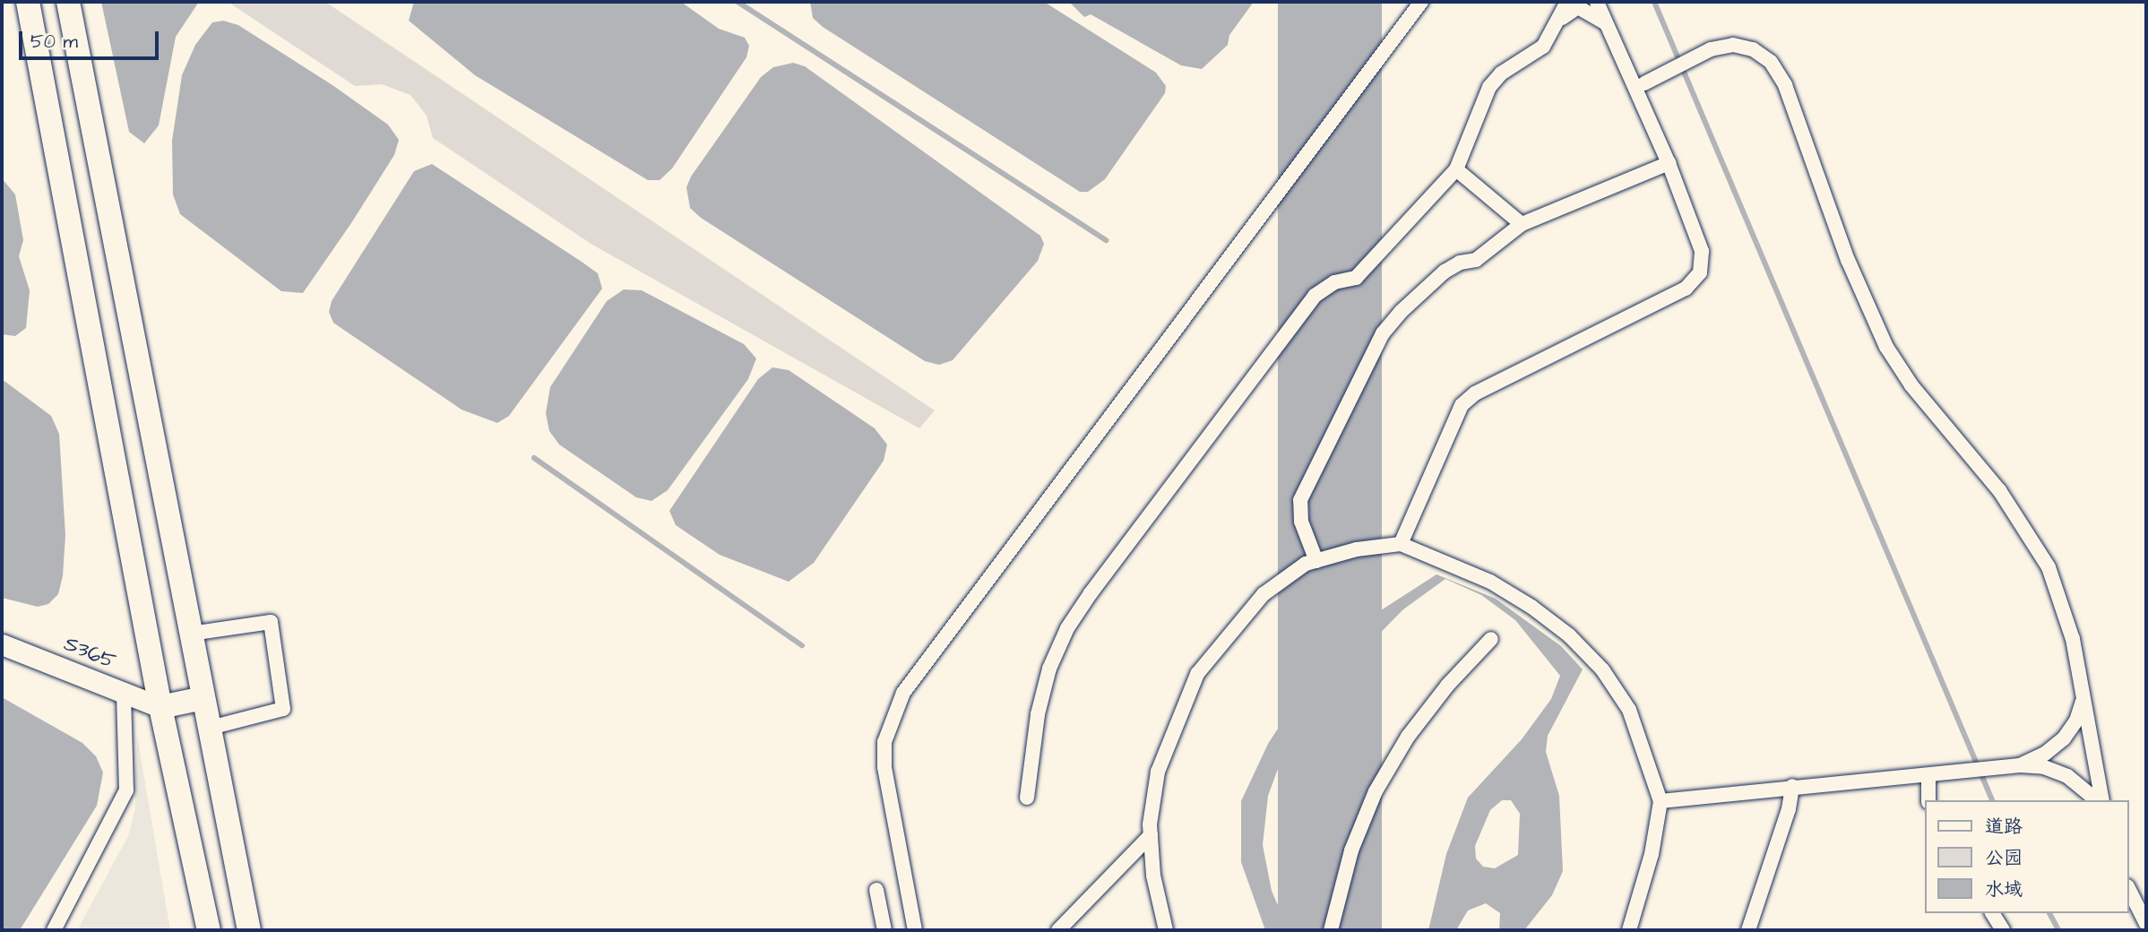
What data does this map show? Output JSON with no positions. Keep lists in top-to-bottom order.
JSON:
{
  "streets": {
    "street": ["S365"]
  },
  "legend": ["道路", "公园", "水域"],
  "scale_bar": "50 m"
}
